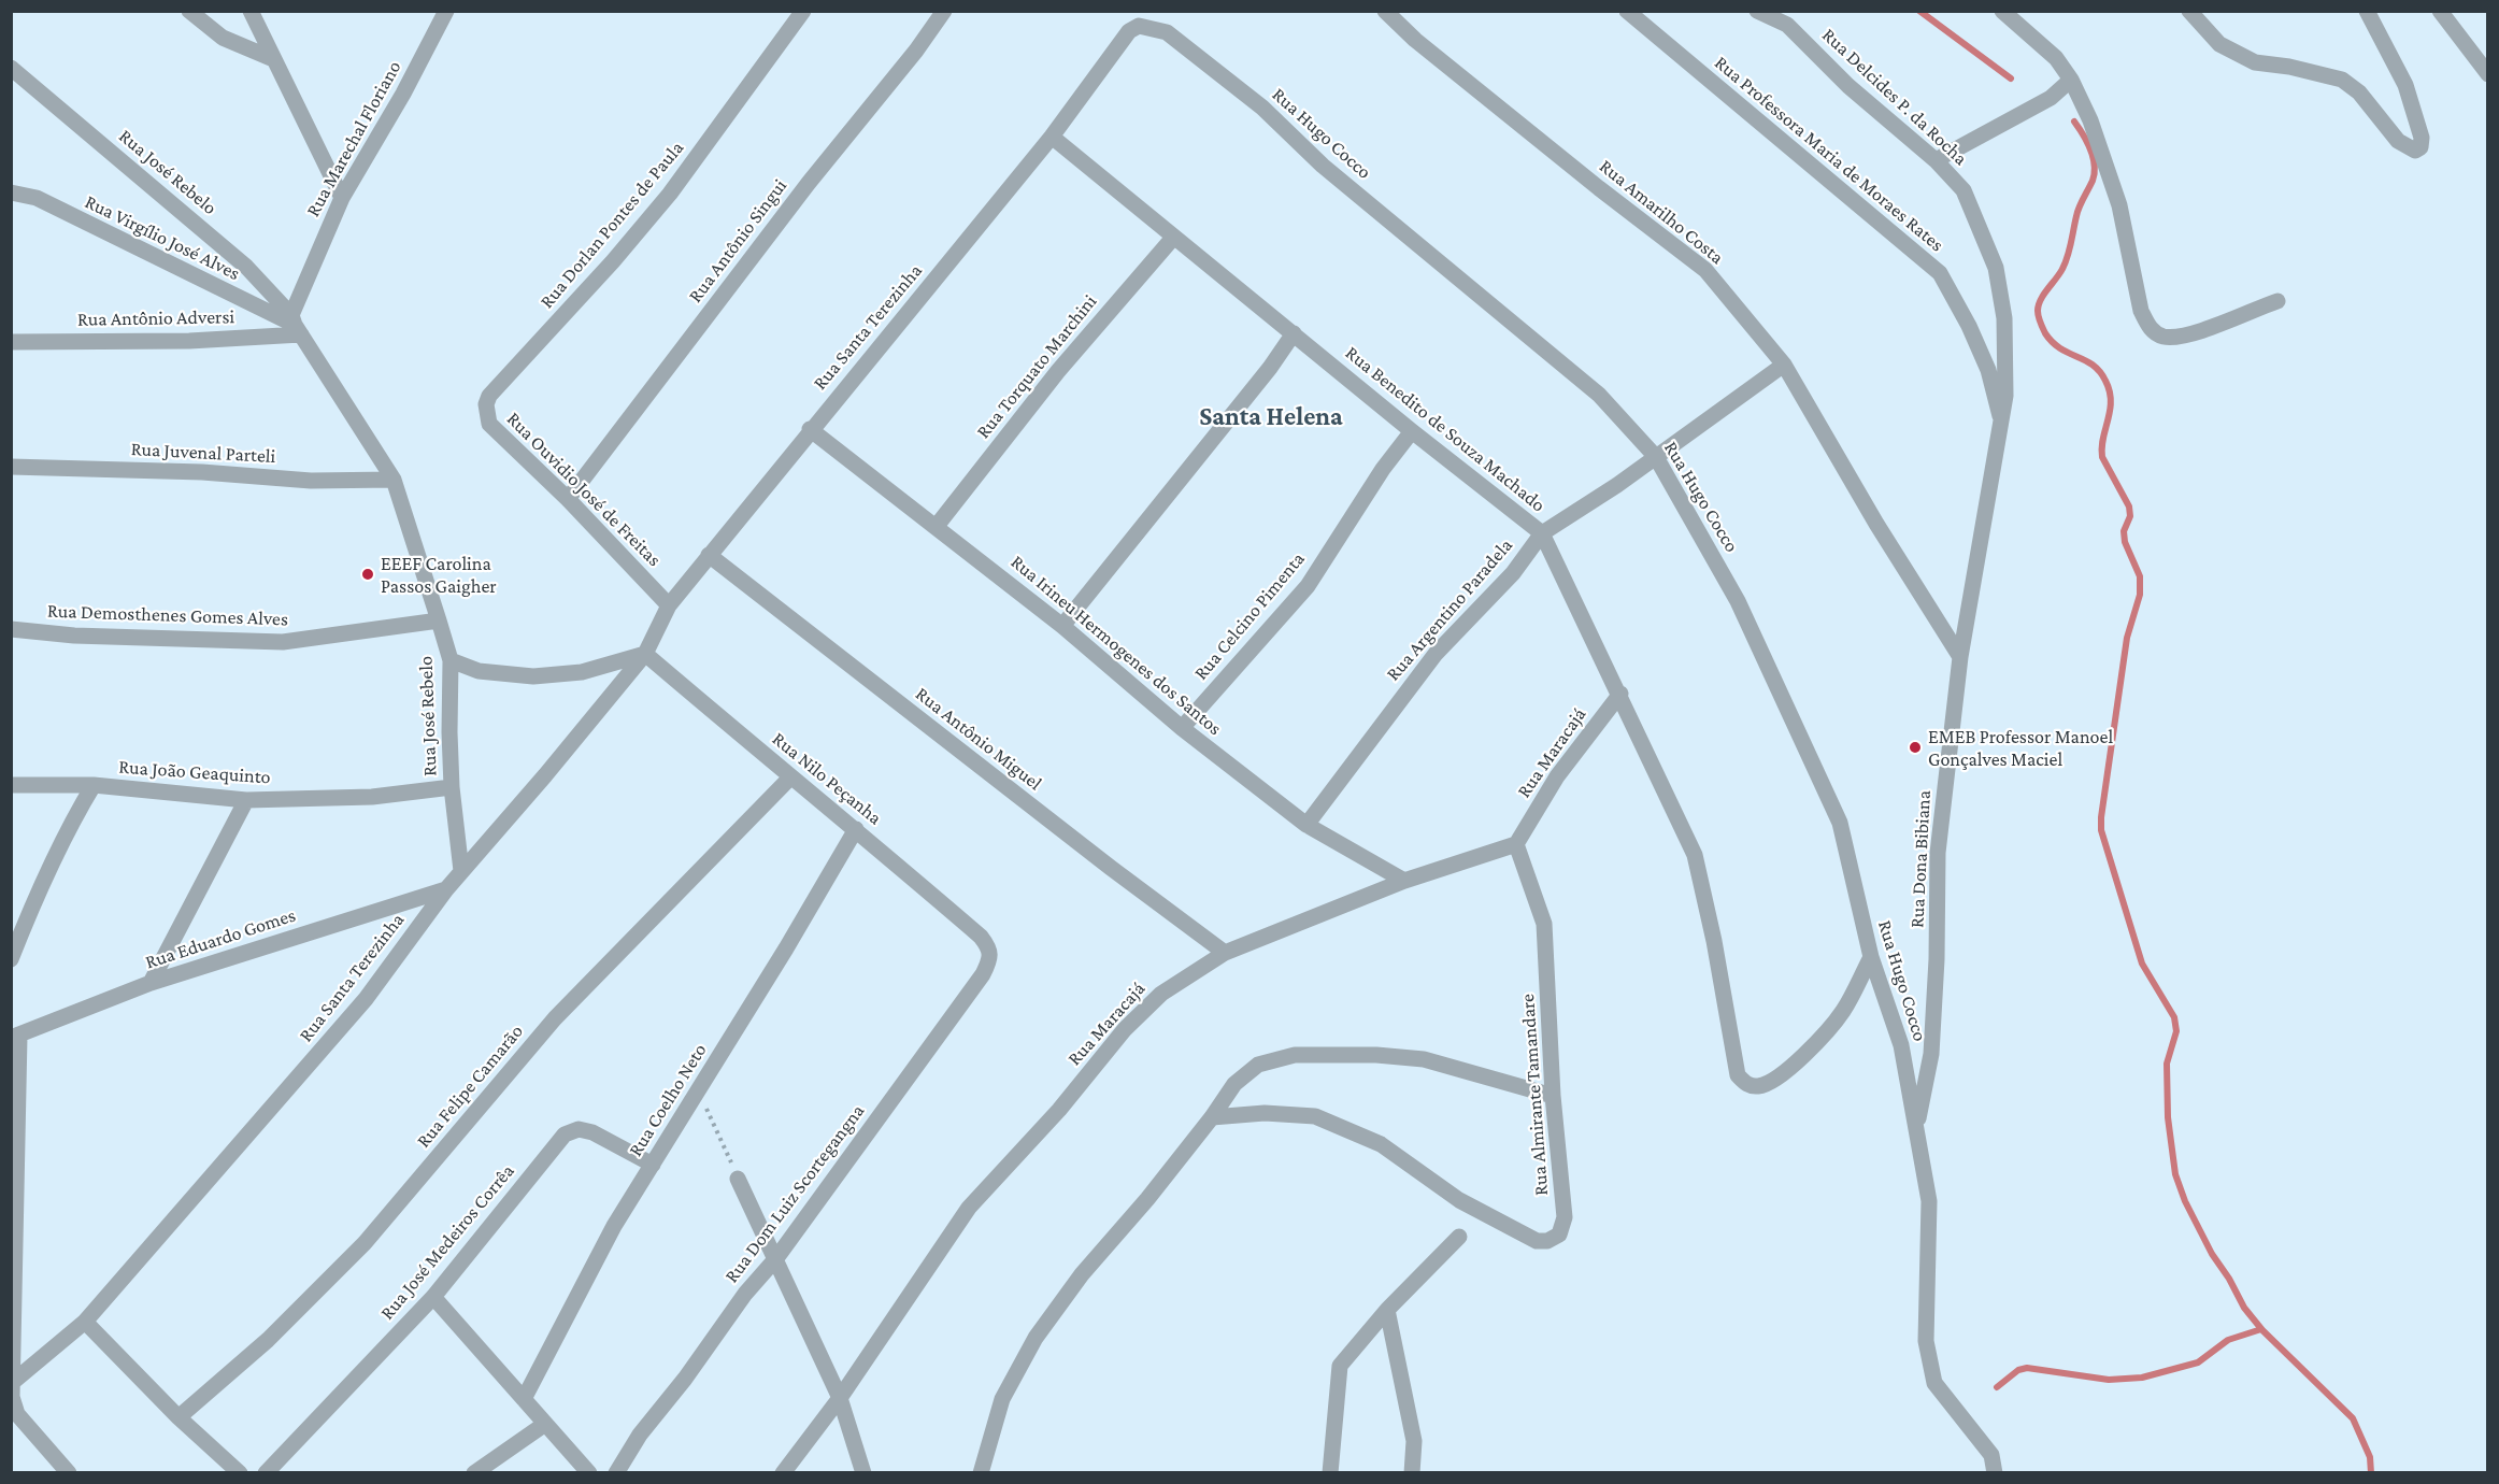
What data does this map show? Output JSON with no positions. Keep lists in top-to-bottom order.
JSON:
{
  "streets": {
    "street": [
      "Rua Delcides P. da Rocha",
      "Rua Hugo Cocco",
      "Rua Marechal Floriano",
      "Rua Professora Maria de Moraes Rates",
      "Rua José Rebelo",
      "Rua Amarilho Costa",
      "Rua Dorlan Pontes de Paula",
      "Rua Virgílio José Alves",
      "Rua Antônio Singui",
      "Rua Antônio Adversi",
      "Rua Santa Terezinha",
      "Rua Torquato Marchini",
      "Rua Benedito de Souza Machado",
      "Rua Juvenal Parteli",
      "Rua Ouvidio José de Freitas",
      "Rua Argentino Paradela",
      "Rua Demosthenes Gomes Alves",
      "Rua Celcino Pimenta",
      "Rua Irineu Hermogenes dos Santos",
      "Rua Antônio Miguel",
      "Rua Maracajá",
      "Rua João Geaquinto",
      "Rua Nilo Peçanha",
      "Rua Dona Bibiana",
      "Rua Eduardo Gomes",
      "Rua Felipe Camarão",
      "Rua Almirante Tamandare",
      "Rua Coelho Neto",
      "Rua Dom Luiz Scortegangna",
      "Rua José Medeiros Corrêa"
    ]
  },
  "crossings": [
    ["Rua Delcides P. da Rocha", "Rua Professora Maria de Moraes Rates"],
    ["Rua Delcides P. da Rocha", "Rua Dona Bibiana"],
    ["Rua Hugo Cocco", "Rua Santa Terezinha"],
    ["Rua Hugo Cocco", "Rua Benedito de Souza Machado"],
    ["Rua Hugo Cocco", "Rua Argentino Paradela"],
    ["Rua Hugo Cocco", "Rua Dona Bibiana"],
    ["Rua Marechal Floriano", "Rua José Rebelo"],
    ["Rua Marechal Floriano", "Rua Virgílio José Alves"],
    ["Rua Marechal Floriano", "Rua Antônio Adversi"],
    ["Rua Professora Maria de Moraes Rates", "Rua Dona Bibiana"],
    ["Rua José Rebelo", "Rua Virgílio José Alves"],
    ["Rua José Rebelo", "Rua Antônio Adversi"],
    ["Rua José Rebelo", "Rua Santa Terezinha"],
    ["Rua José Rebelo", "Rua Juvenal Parteli"],
    ["Rua José Rebelo", "Rua Demosthenes Gomes Alves"],
    ["Rua José Rebelo", "Rua João Geaquinto"],
    ["Rua Amarilho Costa", "Rua Argentino Paradela"],
    ["Rua Amarilho Costa", "Rua Dona Bibiana"],
    ["Rua Dorlan Pontes de Paula", "Rua Ouvidio José de Freitas"],
    ["Rua Virgílio José Alves", "Rua Antônio Adversi"],
    ["Rua Antônio Singui", "Rua Ouvidio José de Freitas"],
    ["Rua Santa Terezinha", "Rua Benedito de Souza Machado"],
    ["Rua Santa Terezinha", "Rua Ouvidio José de Freitas"],
    ["Rua Santa Terezinha", "Rua Irineu Hermogenes dos Santos"],
    ["Rua Santa Terezinha", "Rua Antônio Miguel"],
    ["Rua Santa Terezinha", "Rua Nilo Peçanha"],
    ["Rua Santa Terezinha", "Rua Eduardo Gomes"],
    ["Rua Torquato Marchini", "Rua Benedito de Souza Machado"],
    ["Rua Torquato Marchini", "Rua Irineu Hermogenes dos Santos"],
    ["Rua Benedito de Souza Machado", "Rua Argentino Paradela"],
    ["Rua Benedito de Souza Machado", "Rua Celcino Pimenta"],
    ["Rua Benedito de Souza Machado", "Rua Maracajá"],
    ["Rua Argentino Paradela", "Rua Irineu Hermogenes dos Santos"],
    ["Rua Celcino Pimenta", "Rua Irineu Hermogenes dos Santos"],
    ["Rua Irineu Hermogenes dos Santos", "Rua Maracajá"],
    ["Rua Antônio Miguel", "Rua Maracajá"],
    ["Rua Maracajá", "Rua Almirante Tamandare"],
    ["Rua Nilo Peçanha", "Rua Felipe Camarão"],
    ["Rua Nilo Peçanha", "Rua Coelho Neto"],
    ["Rua Nilo Peçanha", "Rua Dom Luiz Scortegangna"],
    ["Rua Coelho Neto", "Rua José Medeiros Corrêa"]
  ],
  "districts": ["Santa Helena"],
  "places": ["EEEF Carolina Passos Gaigher", "EMEB Professor Manoel Gonçalves Maciel"]
}
